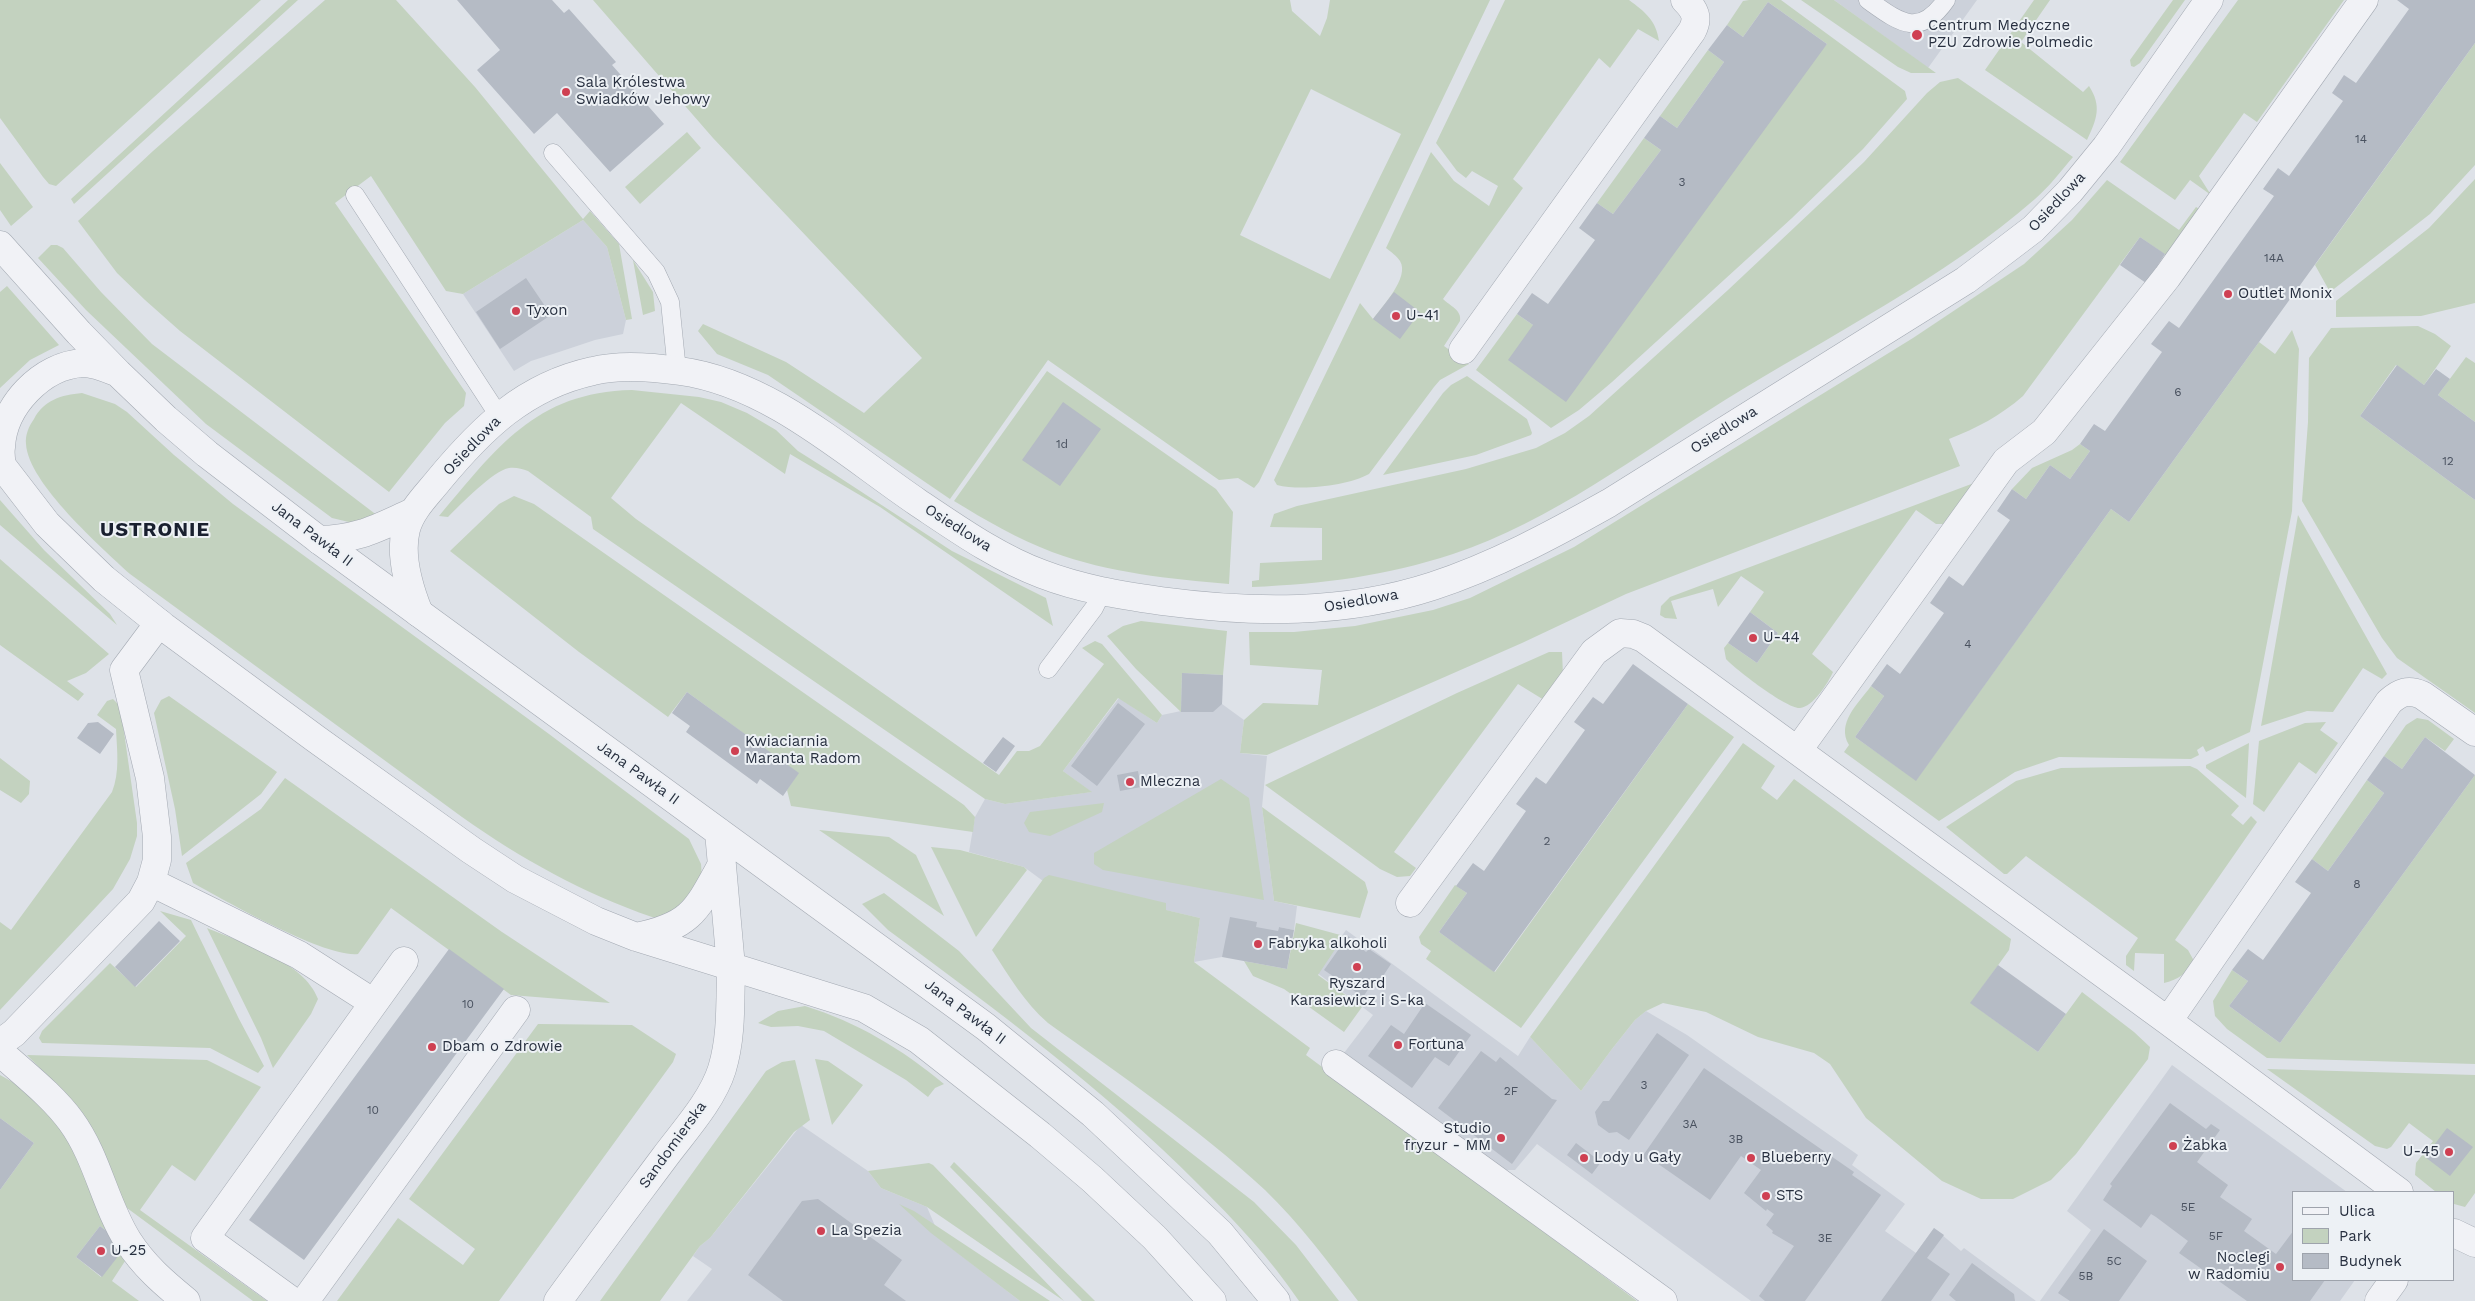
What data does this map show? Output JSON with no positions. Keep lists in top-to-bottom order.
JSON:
{
  "streets": {
    "street": ["Osiedlowa", "Jana Pawła II", "Sandomierska"]
  },
  "crossings": [
    ["Osiedlowa", "Jana Pawła II"],
    ["Jana Pawła II", "Sandomierska"]
  ],
  "districts": ["USTRONIE"],
  "places": [
    "Centrum Medyczne PZU Zdrowie Polmedic",
    "Sala Królestwa Swiadków Jehowy",
    "Outlet Monix",
    "Tyxon",
    "U-41",
    "U-44",
    "Kwiaciarnia Maranta Radom",
    "Mleczna",
    "Fabryka alkoholi",
    "Ryszard Karasiewicz i S-ka",
    "Fortuna",
    "Dbam o Zdrowie",
    "Studio fryzur - MM",
    "Żabka",
    "U-45",
    "Lody u Gały",
    "Blueberry",
    "STS",
    "La Spezia",
    "U-25",
    "Noclegi w Radomiu"
  ],
  "house_numbers": [
    "14",
    "3",
    "14A",
    "6",
    "1d",
    "12",
    "4",
    "2",
    "8",
    "10",
    "3",
    "2F",
    "10",
    "3A",
    "3B",
    "5E",
    "5F",
    "3E",
    "5C",
    "5B"
  ],
  "legend": ["Ulica", "Park", "Budynek"]
}
